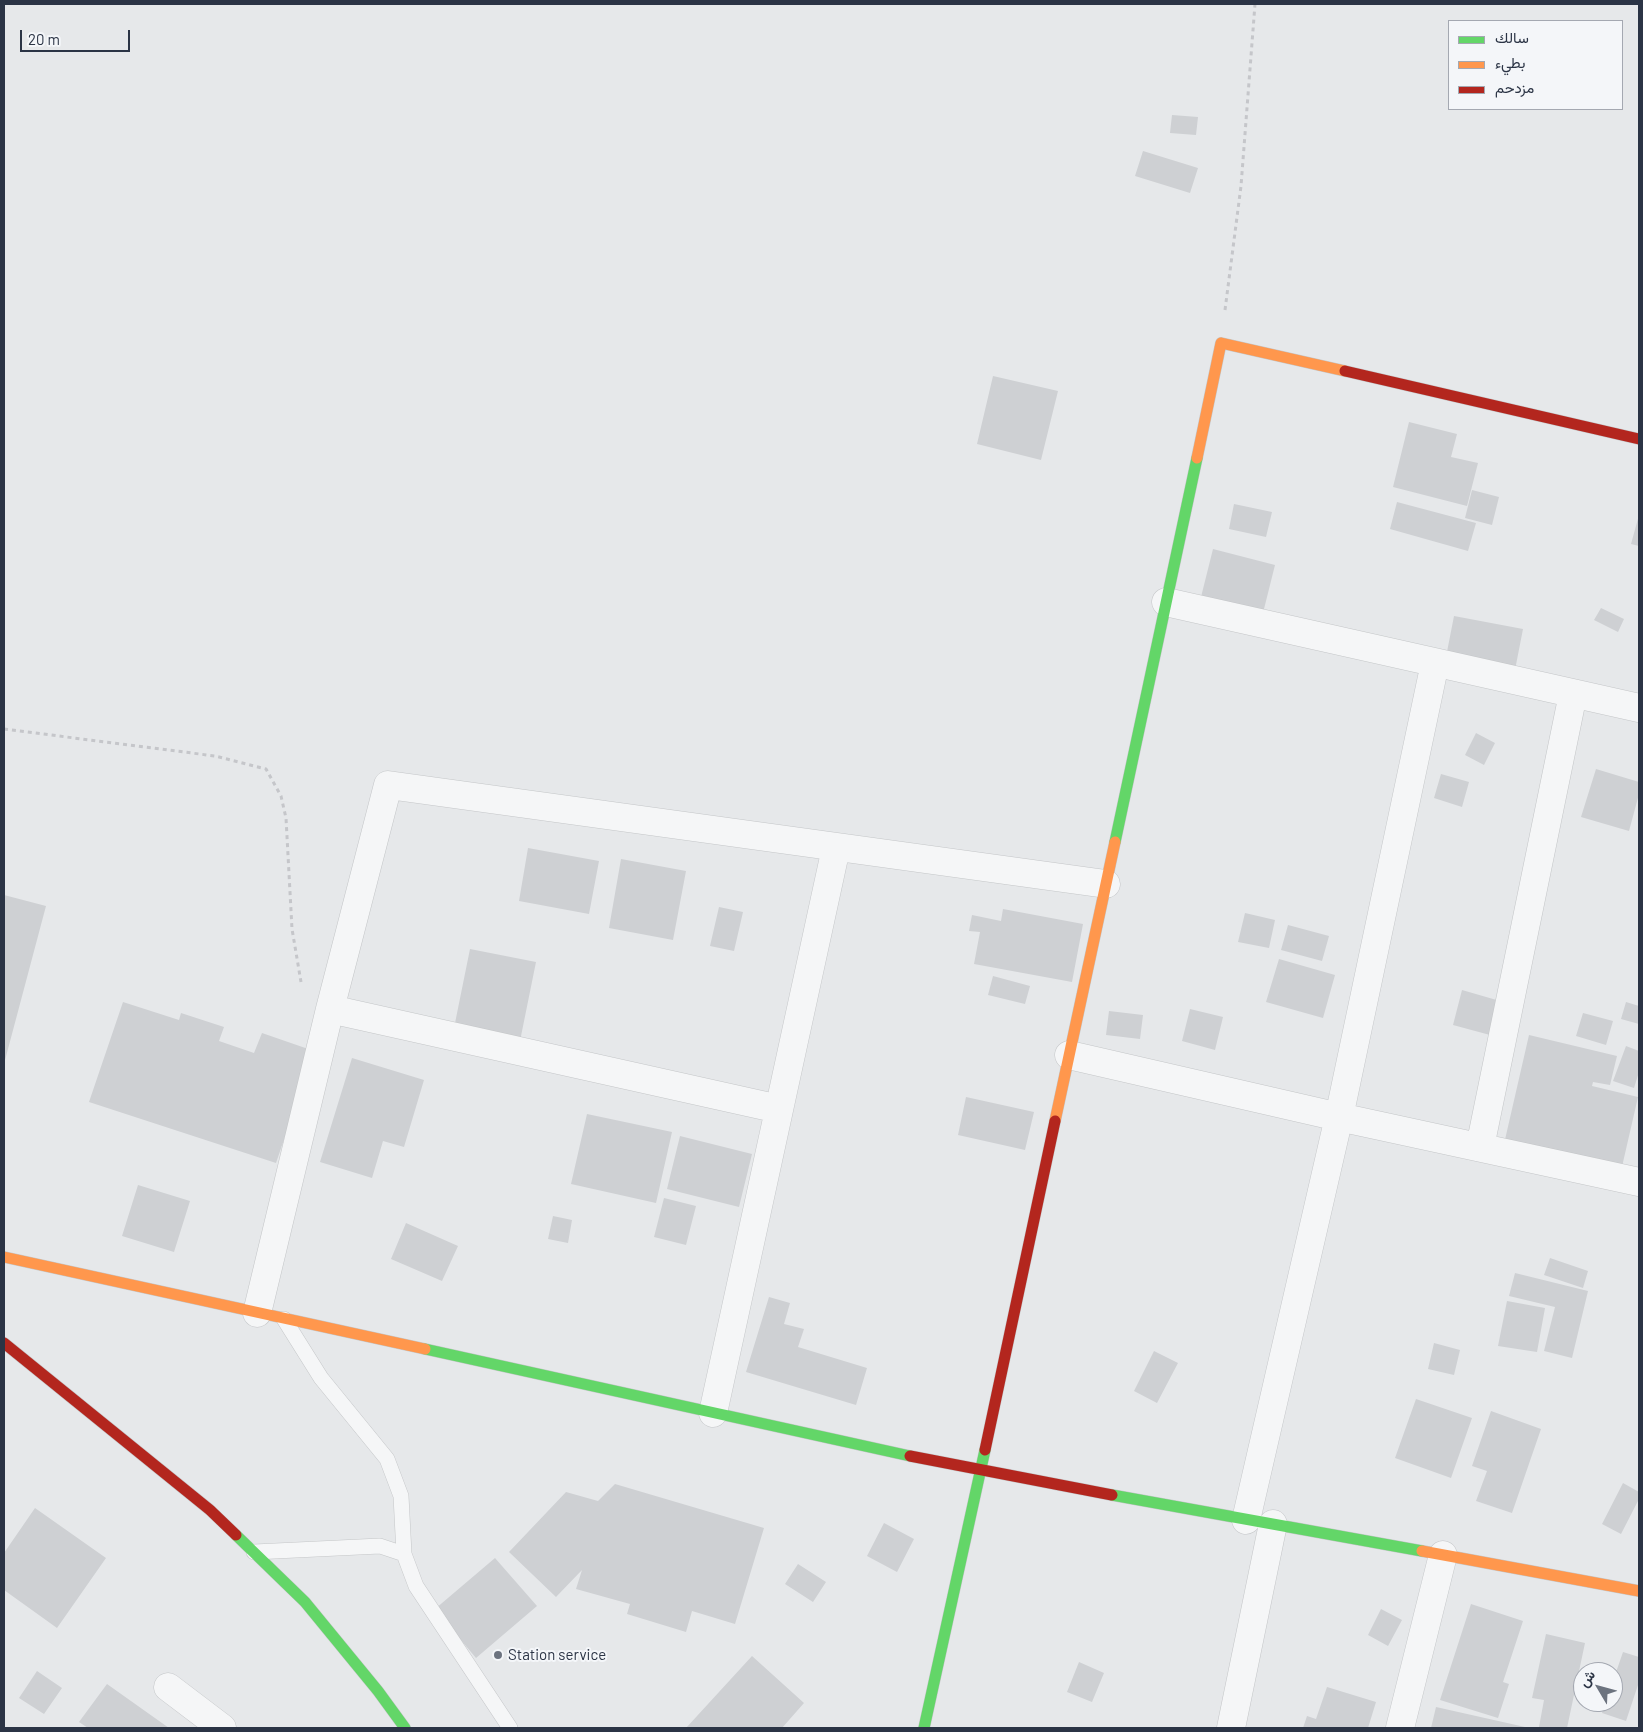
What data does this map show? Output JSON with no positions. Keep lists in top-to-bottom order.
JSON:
{
  "places": ["Station service"],
  "legend": ["سالك", "بطيء", "مزدحم"],
  "scale_bar": "20 m",
  "north": "top left"
}
